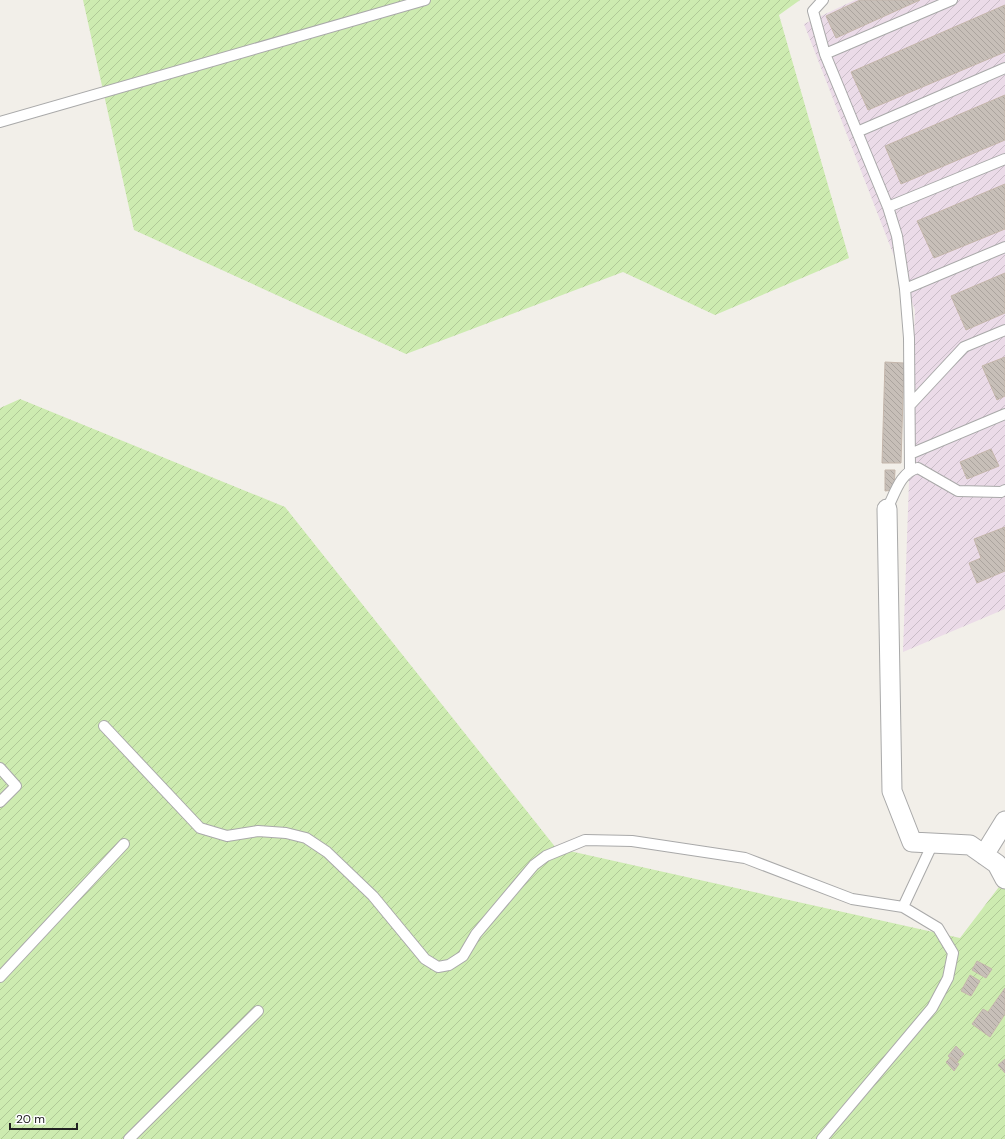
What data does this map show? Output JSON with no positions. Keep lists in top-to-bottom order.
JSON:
{
  "scale_bar": "20 m"
}
